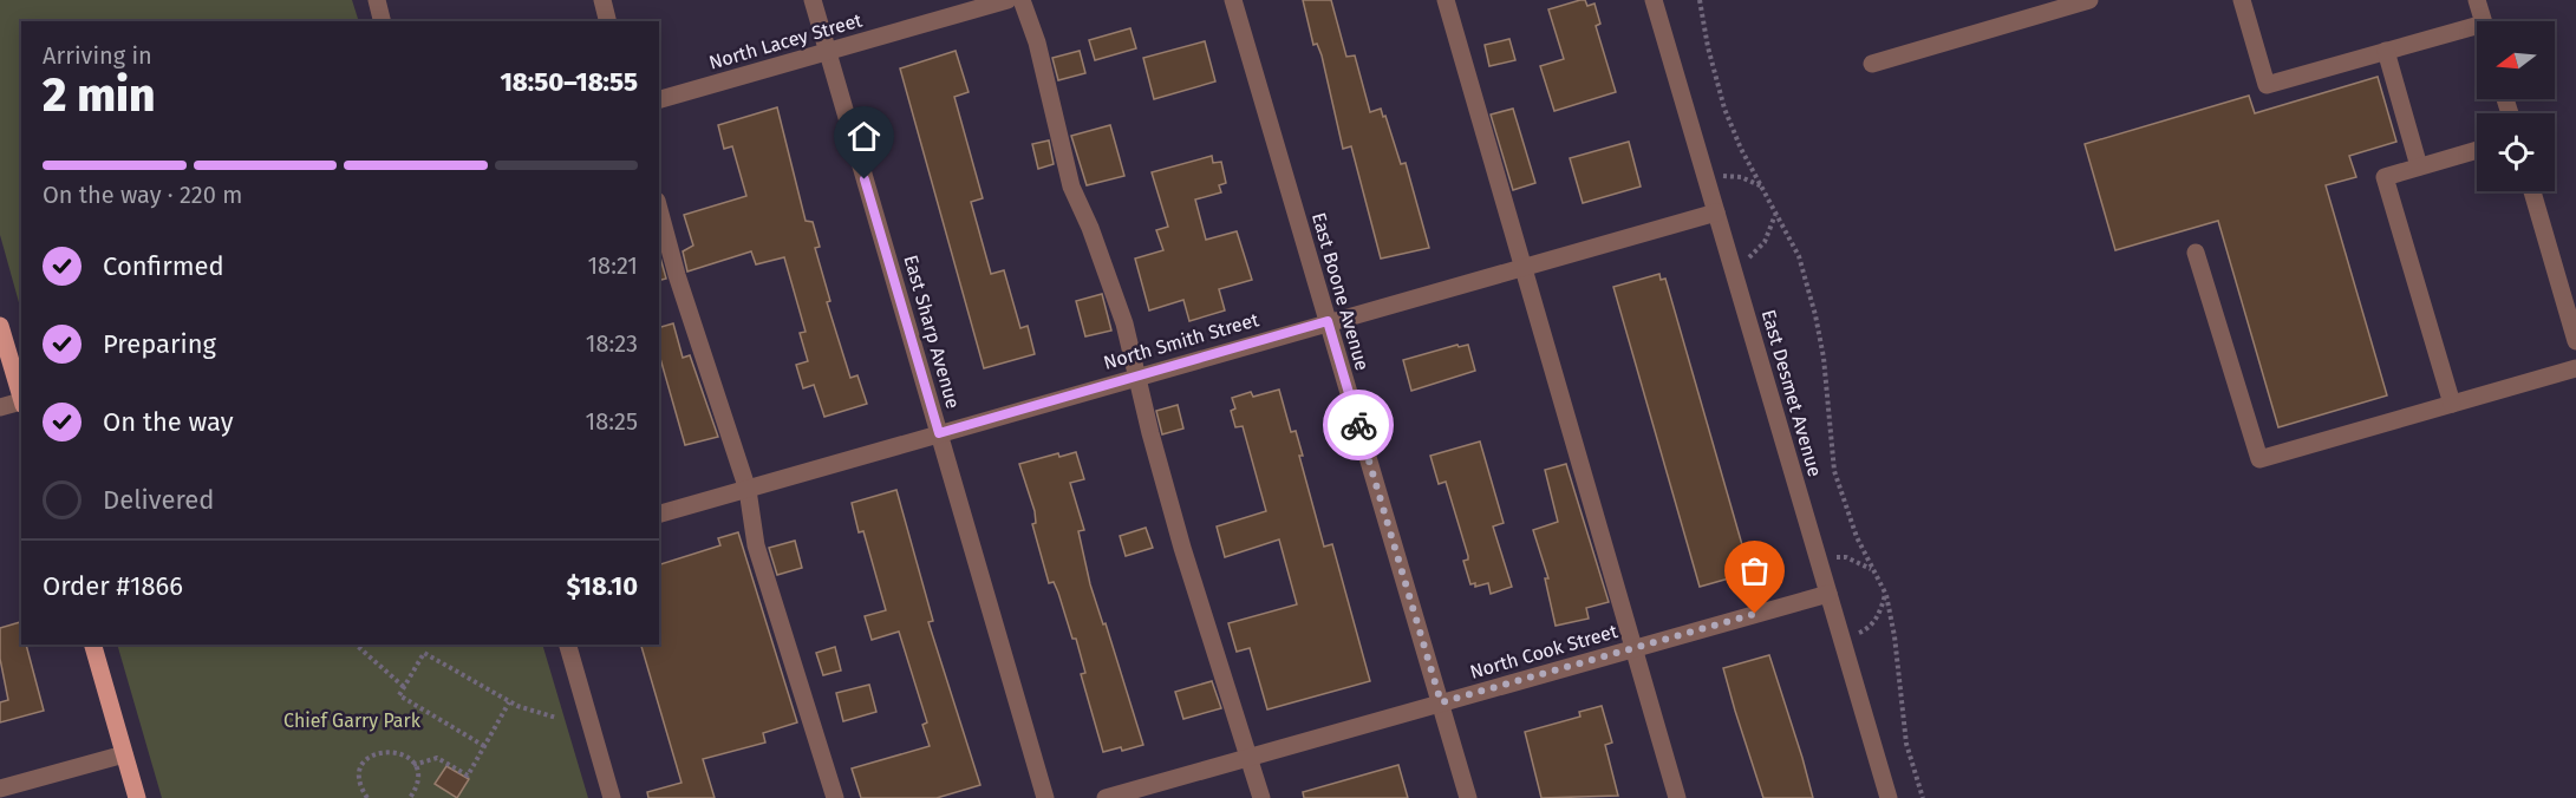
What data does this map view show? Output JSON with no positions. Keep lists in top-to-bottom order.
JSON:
{
  "streets": {
    "street": [
      "North Lacey Street",
      "East Boone Avenue",
      "East Sharp Avenue",
      "North Smith Street",
      "East Desmet Avenue",
      "North Cook Street"
    ]
  },
  "crossings": [
    ["North Lacey Street", "East Sharp Avenue"],
    ["East Boone Avenue", "North Smith Street"],
    ["East Boone Avenue", "North Cook Street"],
    ["East Sharp Avenue", "North Smith Street"],
    ["North Smith Street", "East Desmet Avenue"],
    ["East Desmet Avenue", "North Cook Street"]
  ],
  "parks": ["Chief Garry Park"],
  "north": "left",
  "page": {
    "heading": ["2 min", "Arriving in", "18:50–18:55"],
    "panel": ["Order #1866", "$18.10"],
    "bar": "On the way · 220 m",
    "list": [
      ["Confirmed", "18:21"],
      ["Preparing", "18:23"],
      ["On the way", "18:25"],
      "Delivered"
    ]
  }
}
